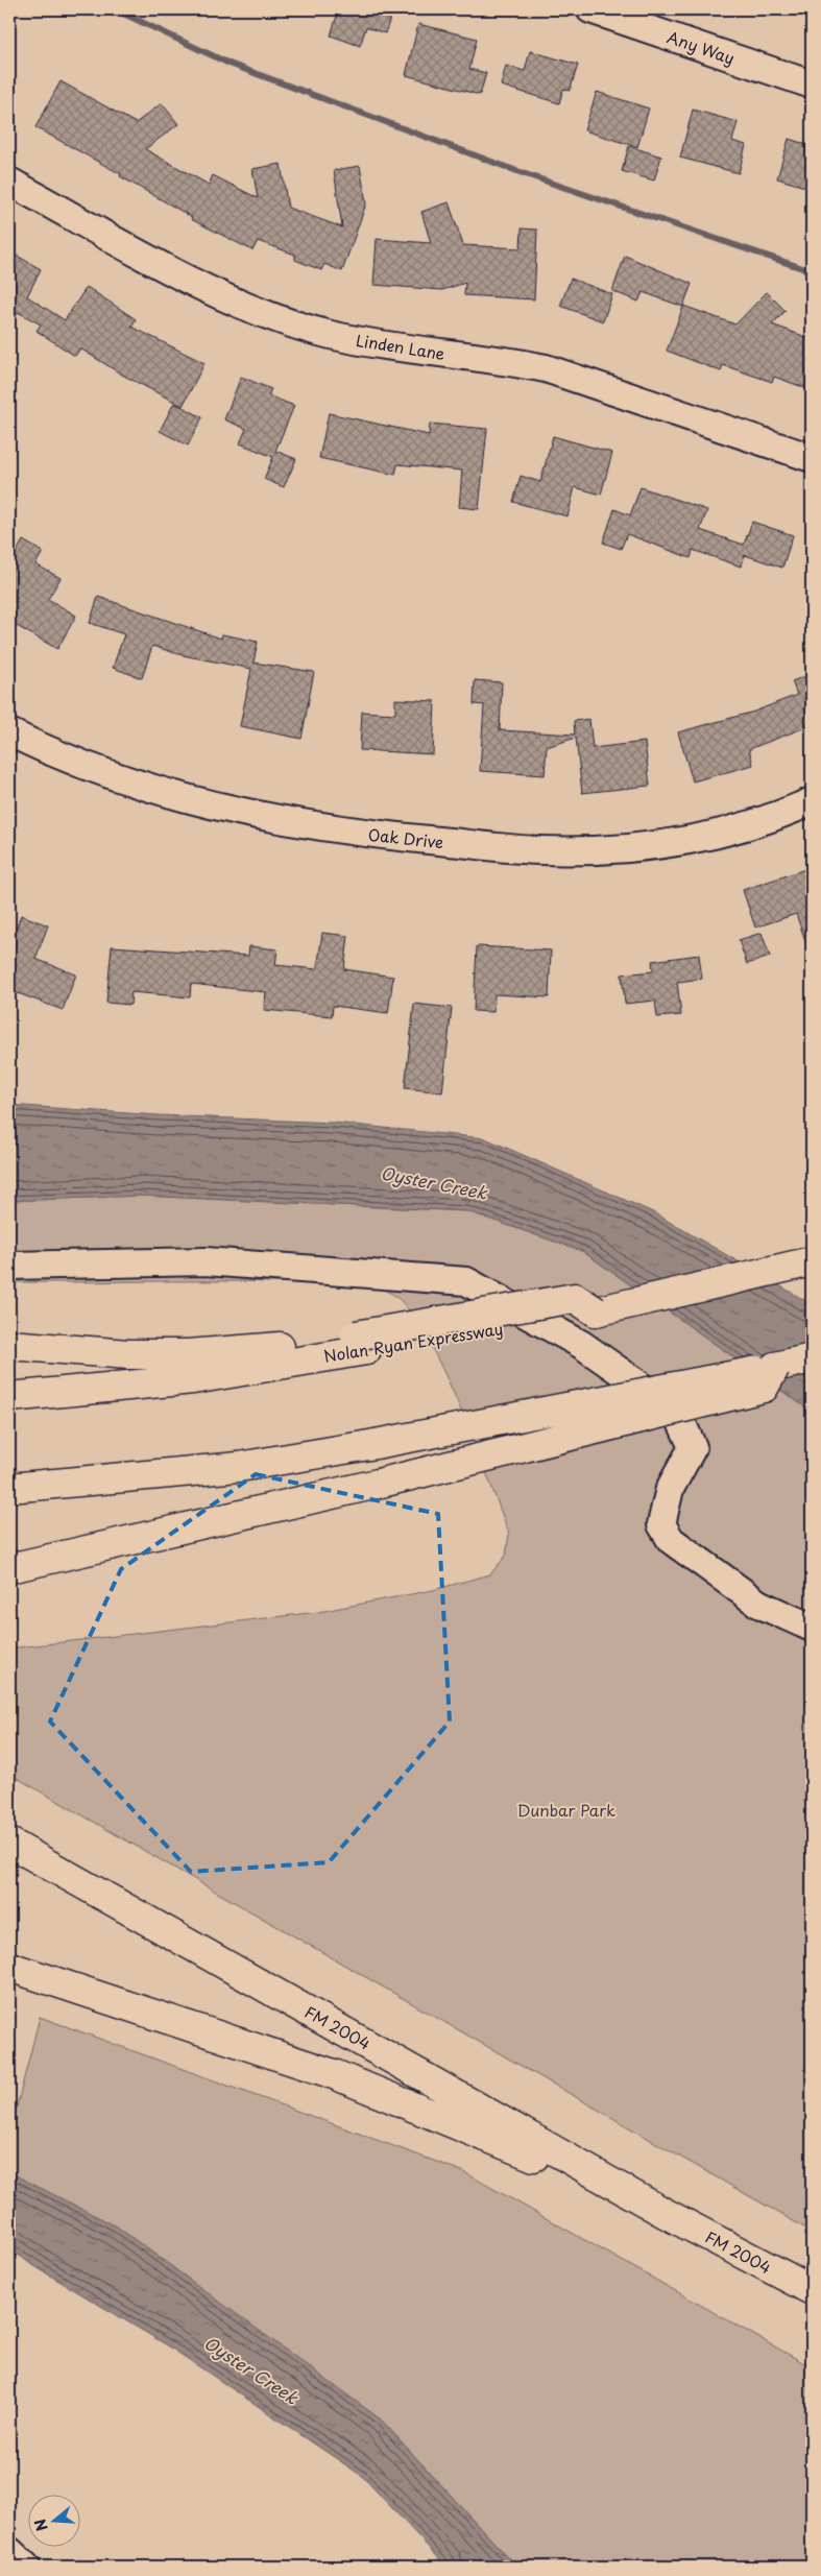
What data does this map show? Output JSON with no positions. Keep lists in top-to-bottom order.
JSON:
{
  "streets": {
    "main road": ["Nolan Ryan Expressway", "FM 2004"],
    "street": ["Any Way", "Linden Lane", "Oak Drive"]
  },
  "water": ["Oyster Creek"],
  "parks": ["Dunbar Park"],
  "north": "left"
}
